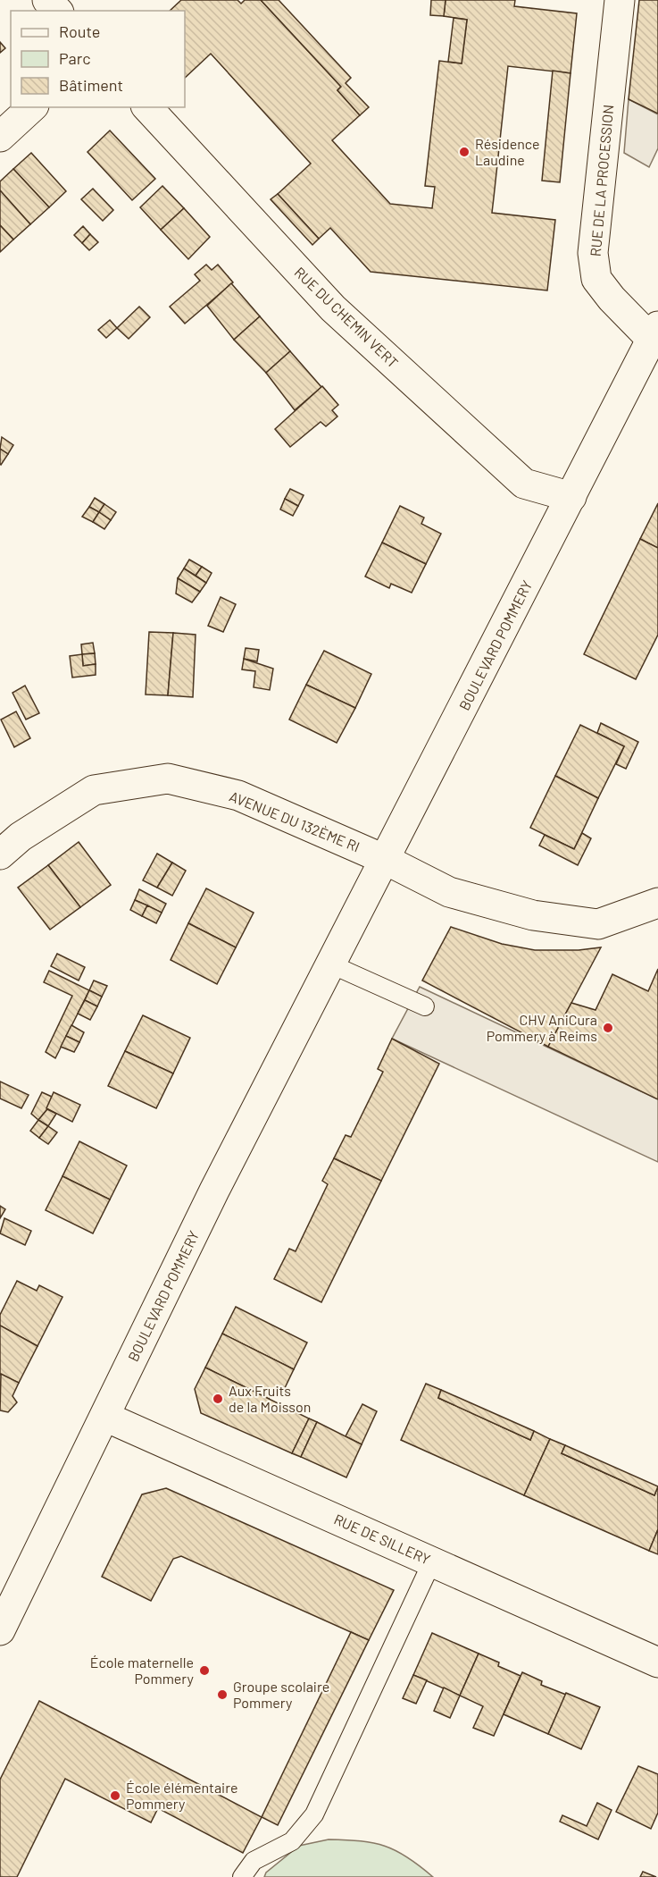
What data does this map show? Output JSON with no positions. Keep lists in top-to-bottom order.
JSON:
{
  "streets": {
    "street": [
      "RUE DE LA PROCESSION",
      "RUE DU CHEMIN VERT",
      "BOULEVARD POMMERY",
      "AVENUE DU 132ÈME RI",
      "RUE DE SILLERY"
    ]
  },
  "crossings": [
    ["RUE DE LA PROCESSION", "BOULEVARD POMMERY"],
    ["RUE DU CHEMIN VERT", "BOULEVARD POMMERY"],
    ["BOULEVARD POMMERY", "AVENUE DU 132ÈME RI"],
    ["BOULEVARD POMMERY", "RUE DE SILLERY"]
  ],
  "places": [
    "Résidence Laudine",
    "CHV AniCura Pommery à Reims",
    "Aux Fruits de la Moisson",
    "École maternelle Pommery",
    "Groupe scolaire Pommery",
    "École élémentaire Pommery"
  ],
  "legend": ["Route", "Parc", "Bâtiment"]
}
